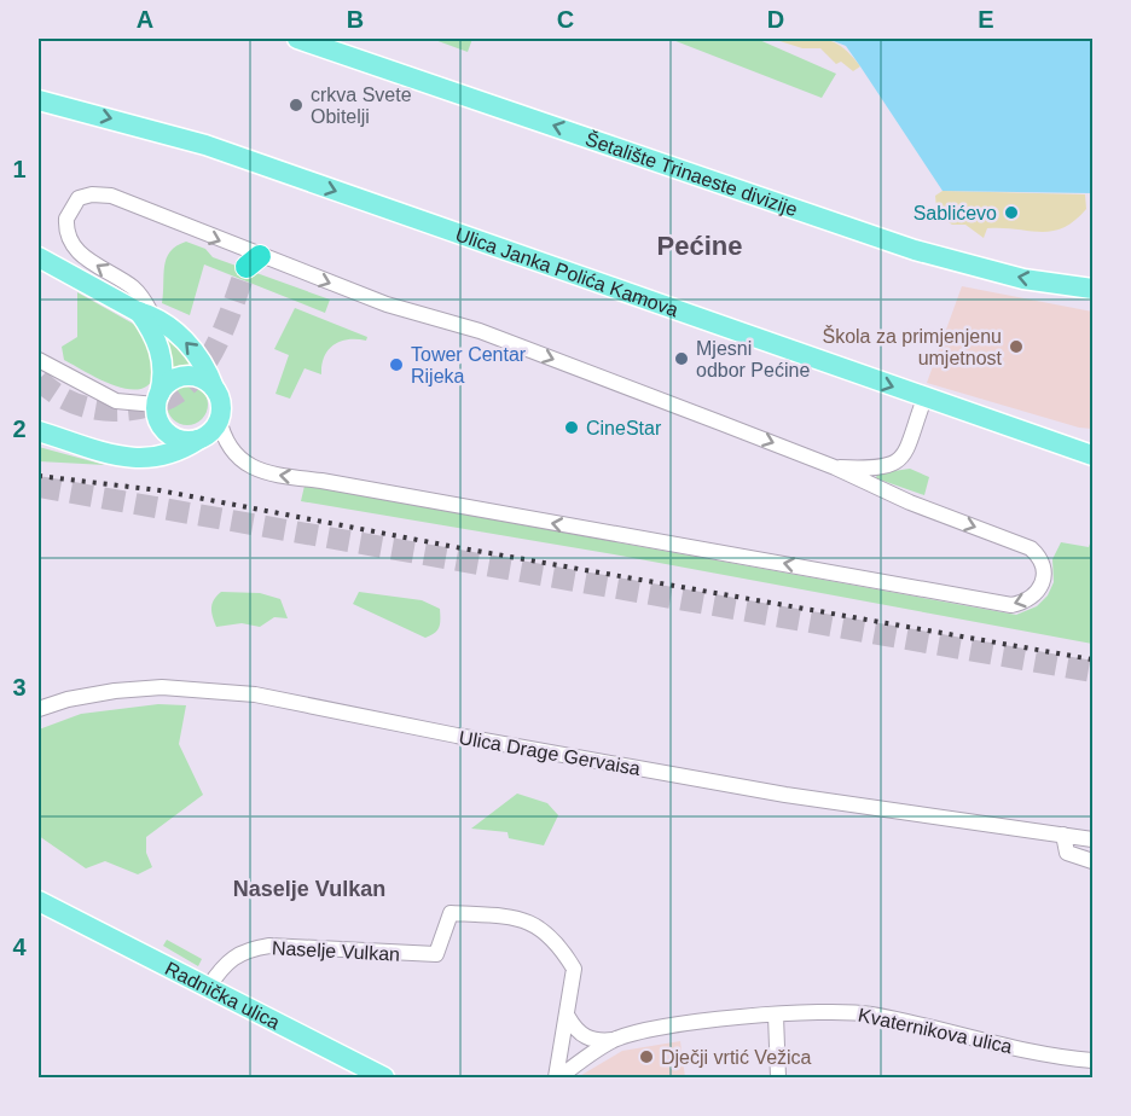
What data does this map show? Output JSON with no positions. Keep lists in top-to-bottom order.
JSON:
{
  "streets": {
    "main road": ["Šetalište Trinaeste divizije", "Ulica Janka Polića Kamova", "Radnička ulica"],
    "street": ["Ulica Drage Gervaisa", "Naselje Vulkan", "Kvaternikova ulica"]
  },
  "crossings": [
    ["Naselje Vulkan", "Radnička ulica"],
    ["Naselje Vulkan", "Kvaternikova ulica"]
  ],
  "one_way": ["Šetalište Trinaeste divizije", "Ulica Janka Polića Kamova"],
  "districts": ["Pećine", "Naselje Vulkan"],
  "places": [
    "crkva Svete Obitelji",
    "Sablićevo",
    "Škola za primjenjenu umjetnost",
    "Mjesni odbor Pećine",
    "Tower Centar Rijeka",
    "CineStar",
    "Dječji vrtić Vežica"
  ],
  "grid": {
    "columns": [
      "A",
      "B",
      "C",
      "D",
      "E"
    ],
    "rows": [
      "1",
      "2",
      "3",
      "4"
    ]
  }
}
